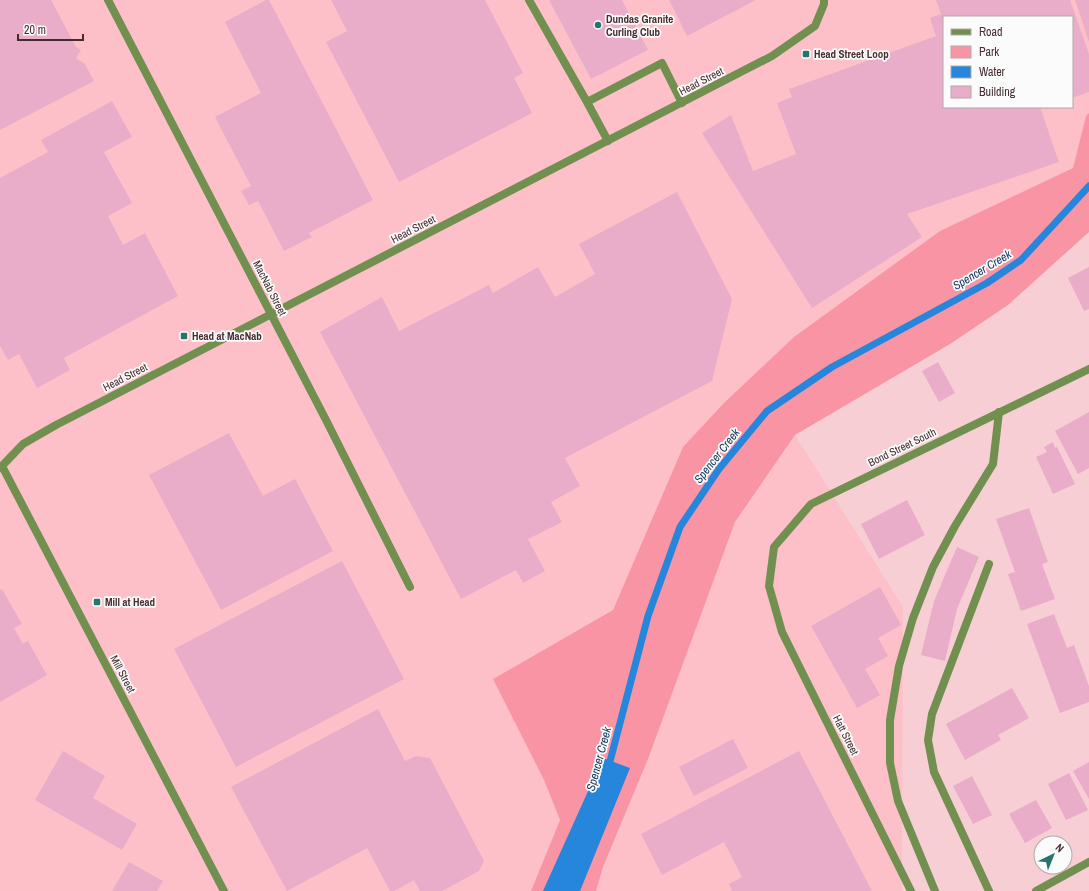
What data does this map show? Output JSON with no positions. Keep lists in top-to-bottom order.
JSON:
{
  "streets": {
    "street": [
      "Head Street",
      "MacNab Street",
      "Bond Street South",
      "Mill Street",
      "Hatt Street"
    ]
  },
  "crossings": [
    ["Head Street", "MacNab Street"],
    ["Head Street", "Mill Street"],
    ["Bond Street South", "Hatt Street"]
  ],
  "water": ["Spencer Creek"],
  "places": {
    "other": ["Dundas Granite Curling Club"],
    "transit": ["Head Street Loop", "Head at MacNab", "Mill at Head"]
  },
  "legend": [
    "Road",
    "Park",
    "Water",
    "Building"
  ],
  "scale_bar": "20 m",
  "north": "top right"
}
